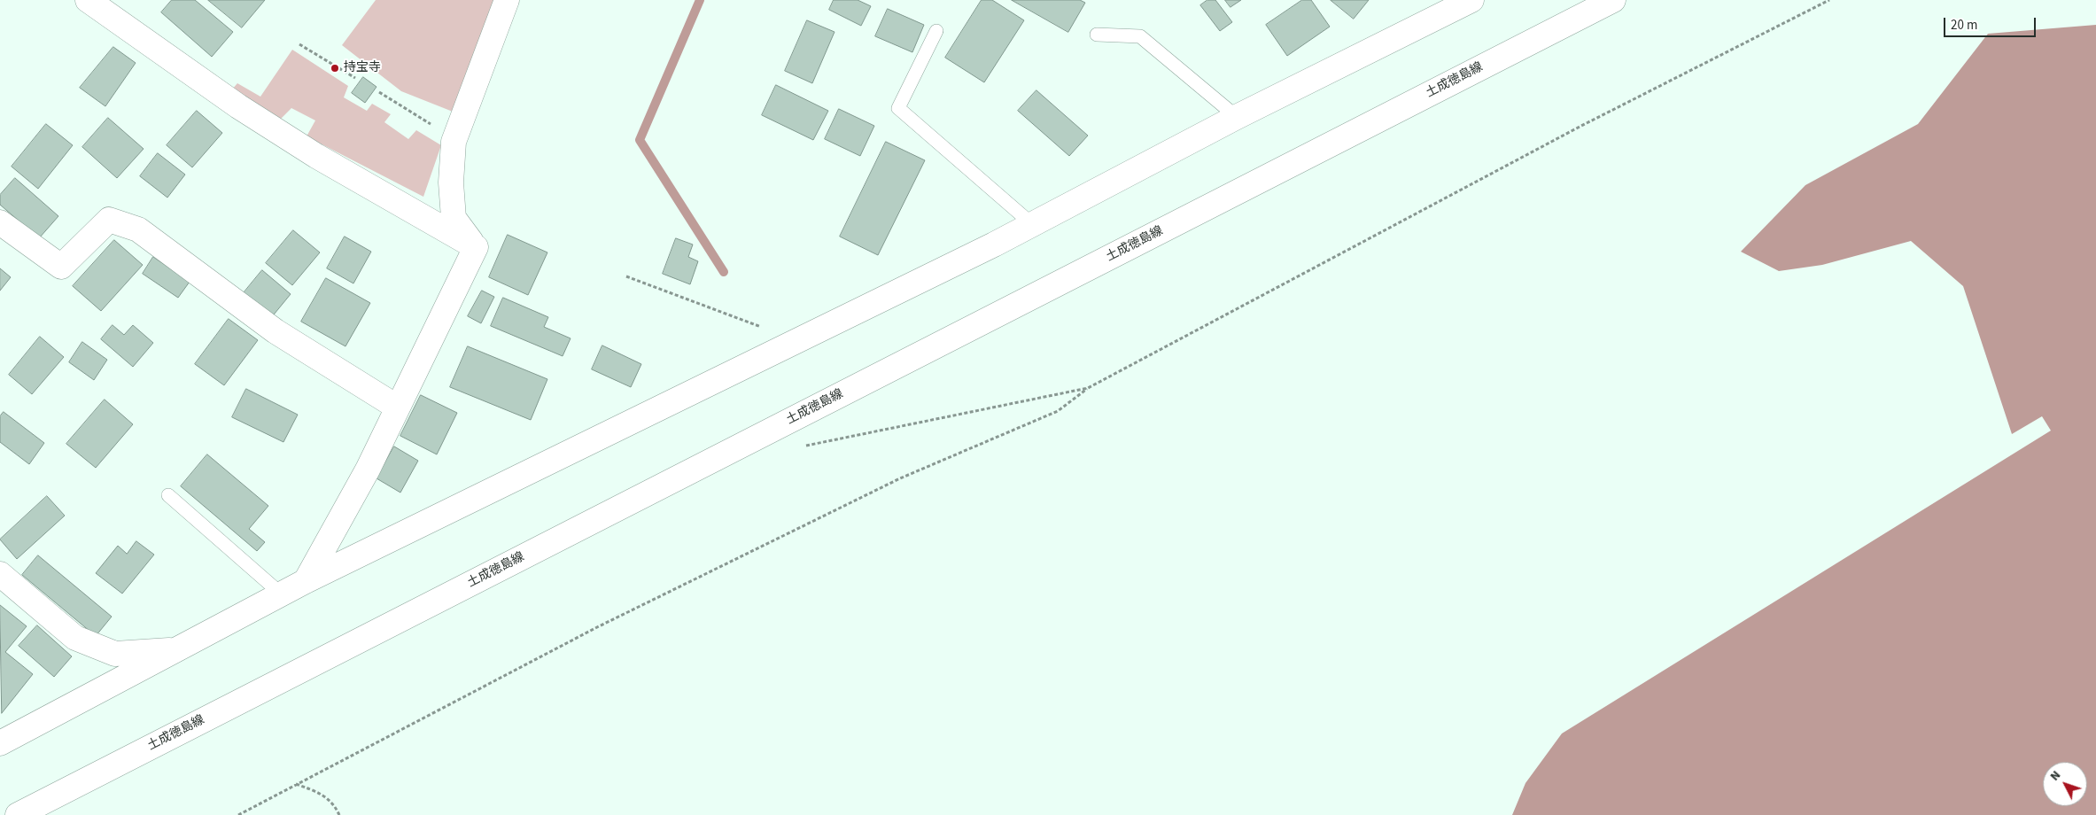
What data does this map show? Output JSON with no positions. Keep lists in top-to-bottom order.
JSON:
{
  "streets": {
    "street": ["土成徳島線"]
  },
  "places": ["持宝寺"],
  "scale_bar": "20 m",
  "north": "top left"
}
